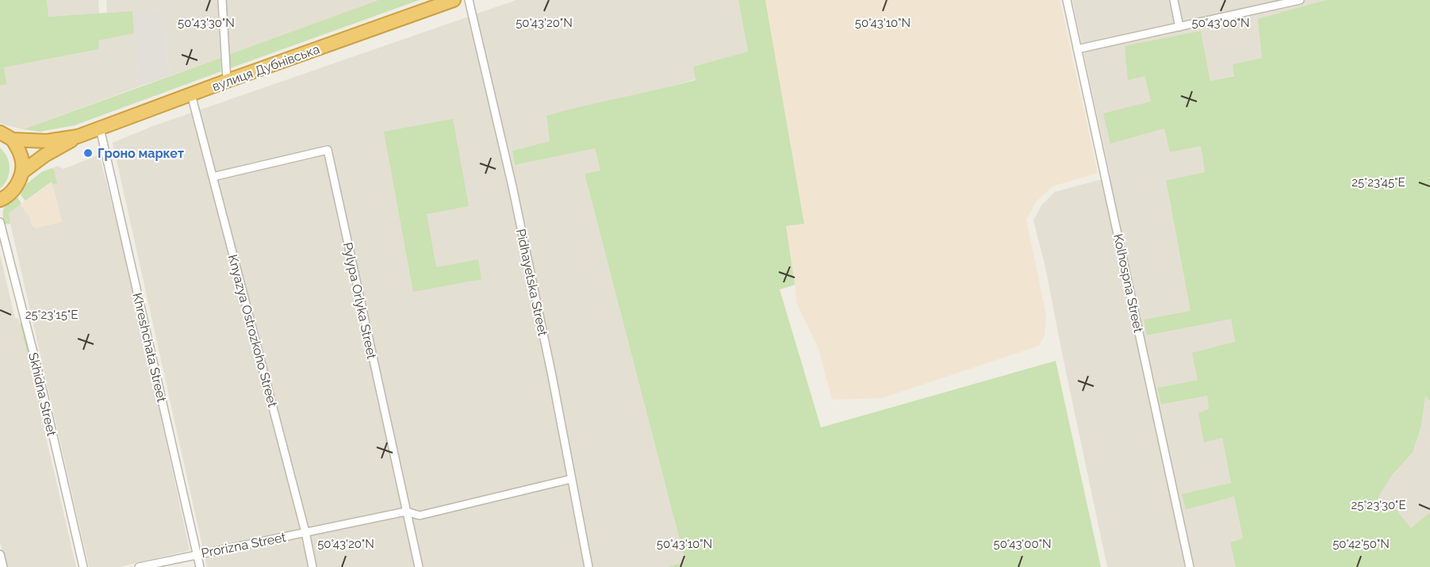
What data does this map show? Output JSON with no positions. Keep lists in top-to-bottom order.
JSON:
{
  "streets": {
    "highway": ["вулиця Дубнівська"],
    "street": [
      "Pidhayetska Street",
      "Kolhospna Street",
      "Pylypa Orlyka Street",
      "Knyazya Ostrozkoho Street",
      "Khreshchata Street",
      "Skhidna Street",
      "Prorizna Street"
    ]
  },
  "crossings": [
    ["вулиця Дубнівська", "Knyazya Ostrozkoho Street"],
    ["вулиця Дубнівська", "Khreshchata Street"],
    ["Pidhayetska Street", "Prorizna Street"],
    ["Pylypa Orlyka Street", "Knyazya Ostrozkoho Street"],
    ["Pylypa Orlyka Street", "Prorizna Street"],
    ["Knyazya Ostrozkoho Street", "Prorizna Street"],
    ["Khreshchata Street", "Prorizna Street"]
  ],
  "places": ["Гроно маркет"],
  "coordinates": [
    "50°43'30\"N",
    "50°43'20\"N",
    "50°43'10\"N",
    "50°43'00\"N",
    "25°23'45\"E",
    "25°23'15\"E",
    "25°23'30\"E",
    "50°42'50\"N"
  ]
}
